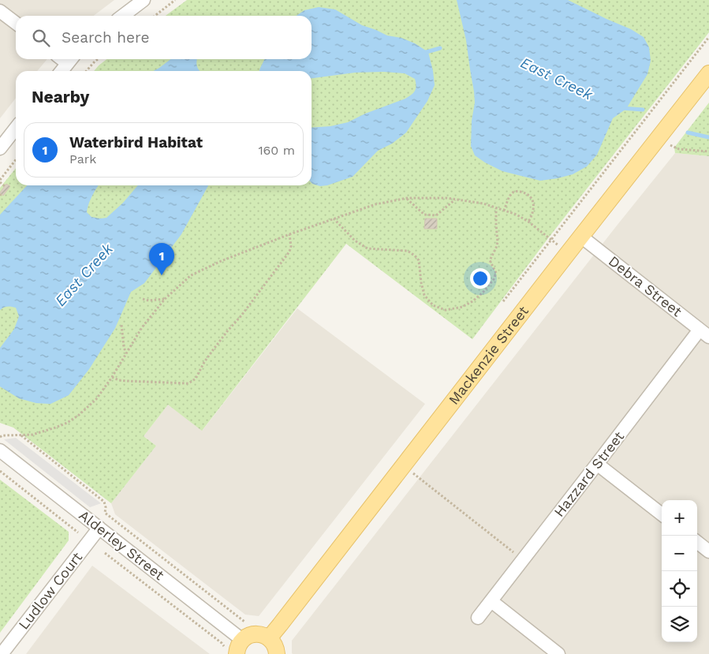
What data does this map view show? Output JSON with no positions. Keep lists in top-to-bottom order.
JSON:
{
  "streets": {
    "main road": ["Mackenzie Street"],
    "street": [
      "Debra Street",
      "Hazzard Street",
      "Alderley Street",
      "Ludlow Court"
    ]
  },
  "crossings": [
    ["Debra Street", "Mackenzie Street"],
    ["Debra Street", "Hazzard Street"],
    ["Alderley Street", "Ludlow Court"]
  ],
  "water": ["East Creek"],
  "page": {
    "search": "Search here",
    "heading": "Nearby",
    "list": [
      {
        "mark": "1",
        "name": "Waterbird Habitat",
        "note": "Park",
        "value": "160 m"
      }
    ],
    "pins": "1",
    "map_buttons": ["+", "−"]
  }
}
